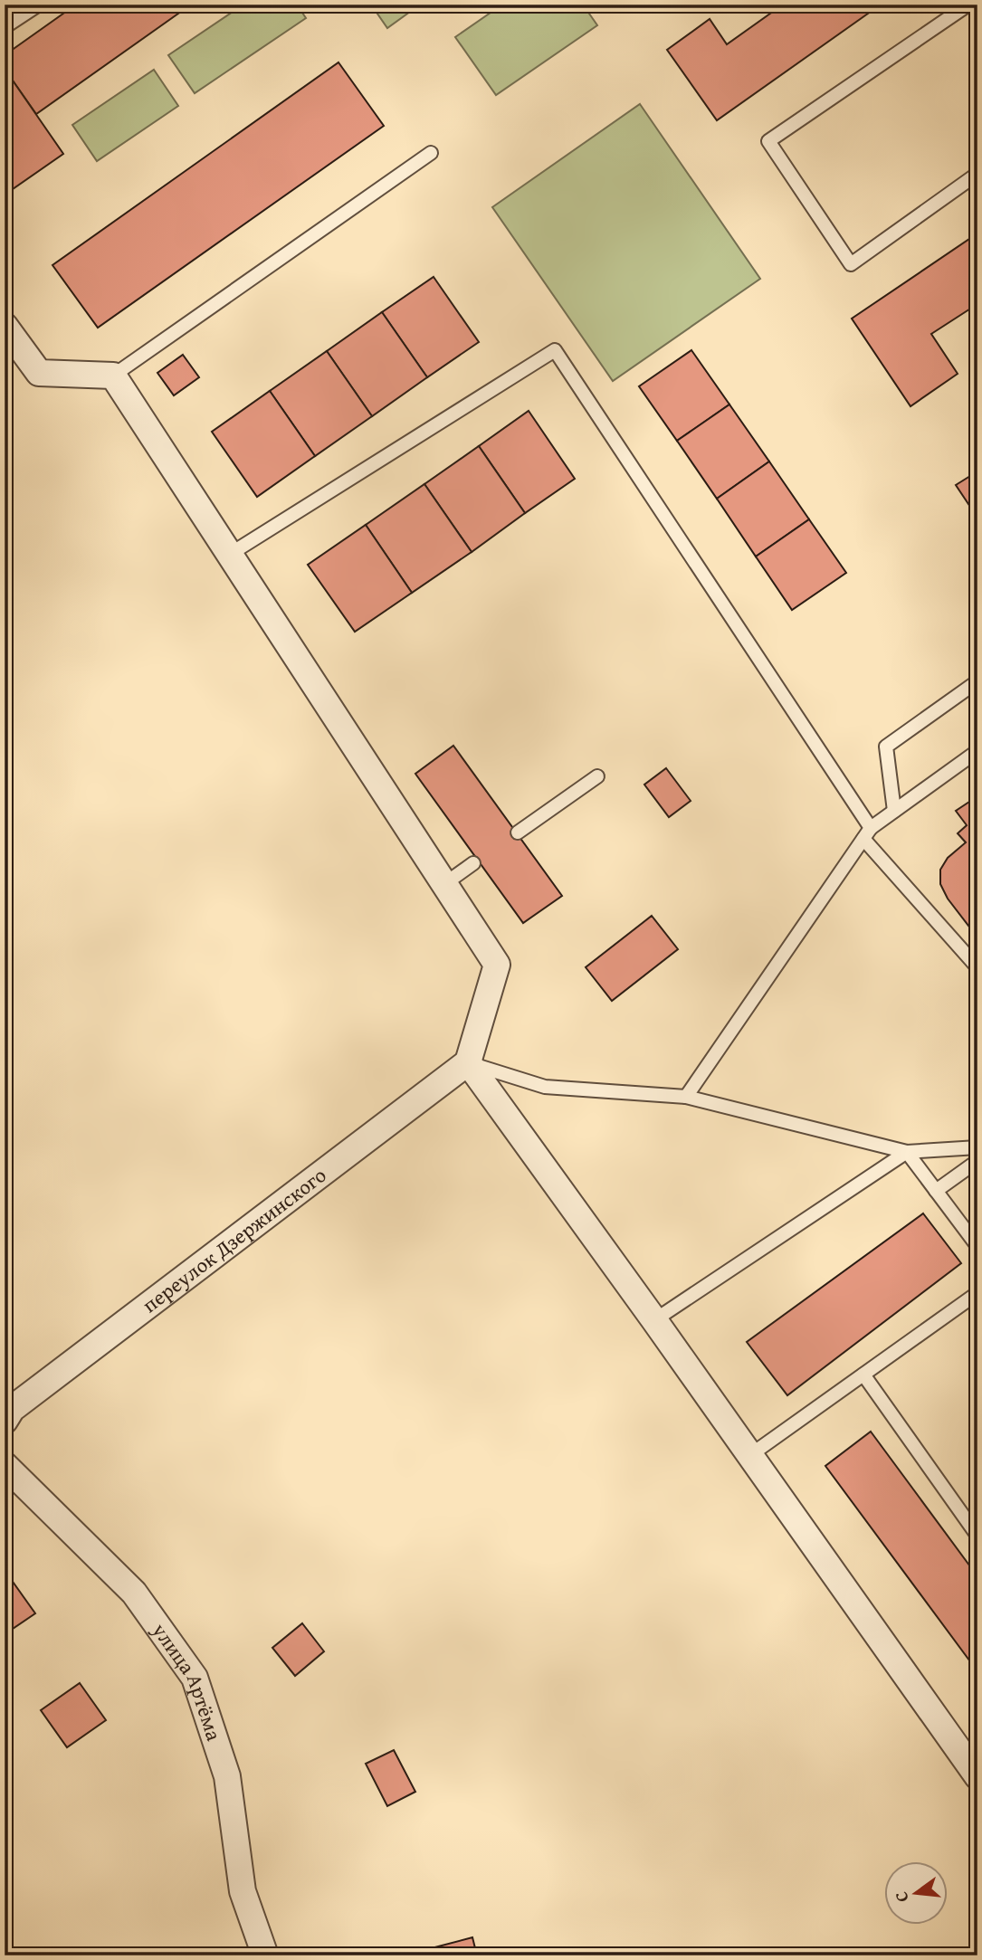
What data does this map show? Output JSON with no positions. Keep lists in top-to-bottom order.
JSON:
{
  "streets": {
    "street": ["переулок Дзержинского", "улица Артёма"]
  },
  "north": "left"
}
